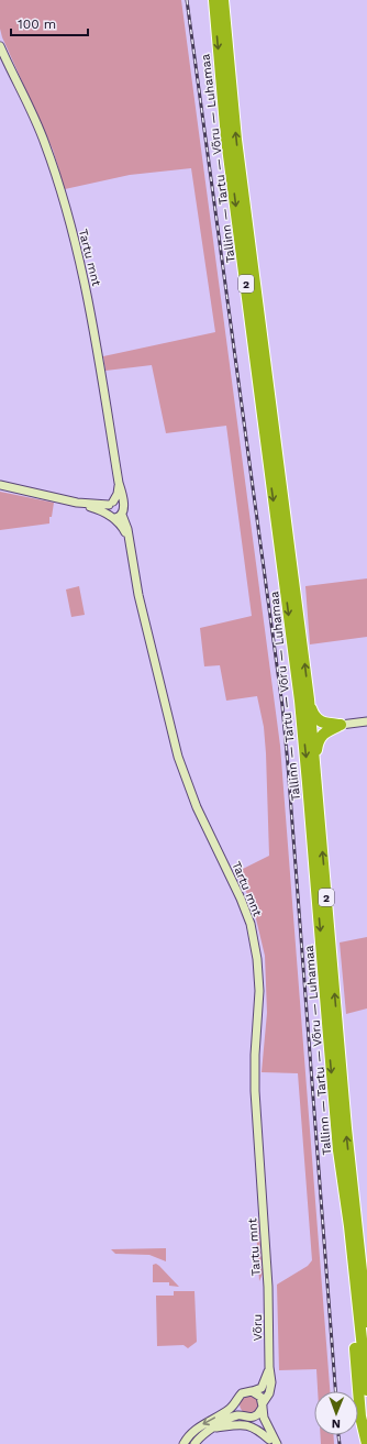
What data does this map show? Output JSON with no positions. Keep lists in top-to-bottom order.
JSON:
{
  "streets": {
    "highway": ["Tallinn — Tartu — Võru — Luhamaa", "2"],
    "street": ["Tartu mnt", "Võru"]
  },
  "crossings": [
    ["Tartu mnt", "Võru"]
  ],
  "scale_bar": "100 m",
  "north": "bottom"
}
